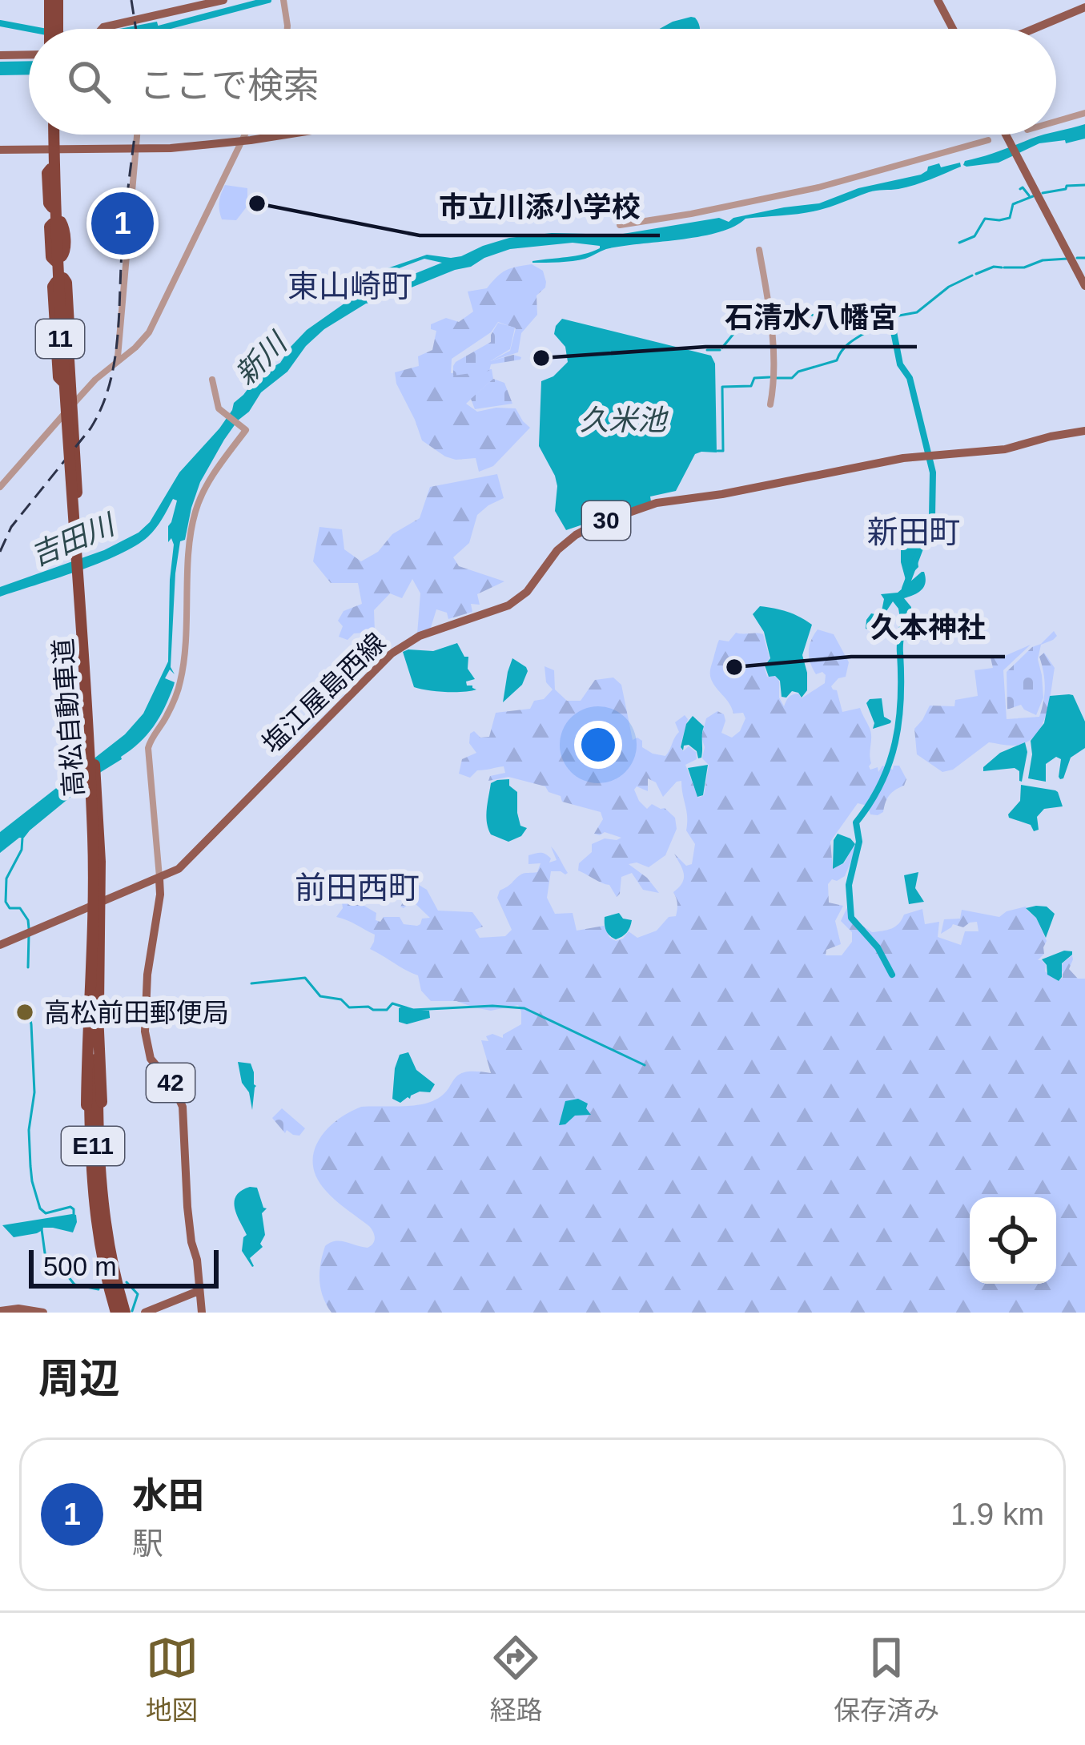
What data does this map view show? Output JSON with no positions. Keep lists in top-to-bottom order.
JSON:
{
  "streets": {
    "highway": ["11", "高松自動車道", "E11"],
    "main road": ["30", "塩江屋島西線", "42"]
  },
  "crossings": [
    ["11", "塩江屋島西線"],
    ["11", "高松自動車道"],
    ["塩江屋島西線", "42"]
  ],
  "districts": ["東山崎町", "新田町", "前田西町"],
  "water": ["新川", "久米池", "吉田川"],
  "places": [
    "市立川添小学校",
    "石清水八幡宮",
    "久本神社",
    "高松前田郵便局"
  ],
  "scale_bar": "500 m",
  "page": {
    "search": "ここで検索",
    "pins": "1",
    "scale": "500 m",
    "heading": "周辺",
    "list": [
      {
        "mark": "1",
        "name": "水田",
        "note": "駅",
        "value": "1.9 km"
      }
    ],
    "nav": ["地図", "経路", "保存済み"]
  }
}
